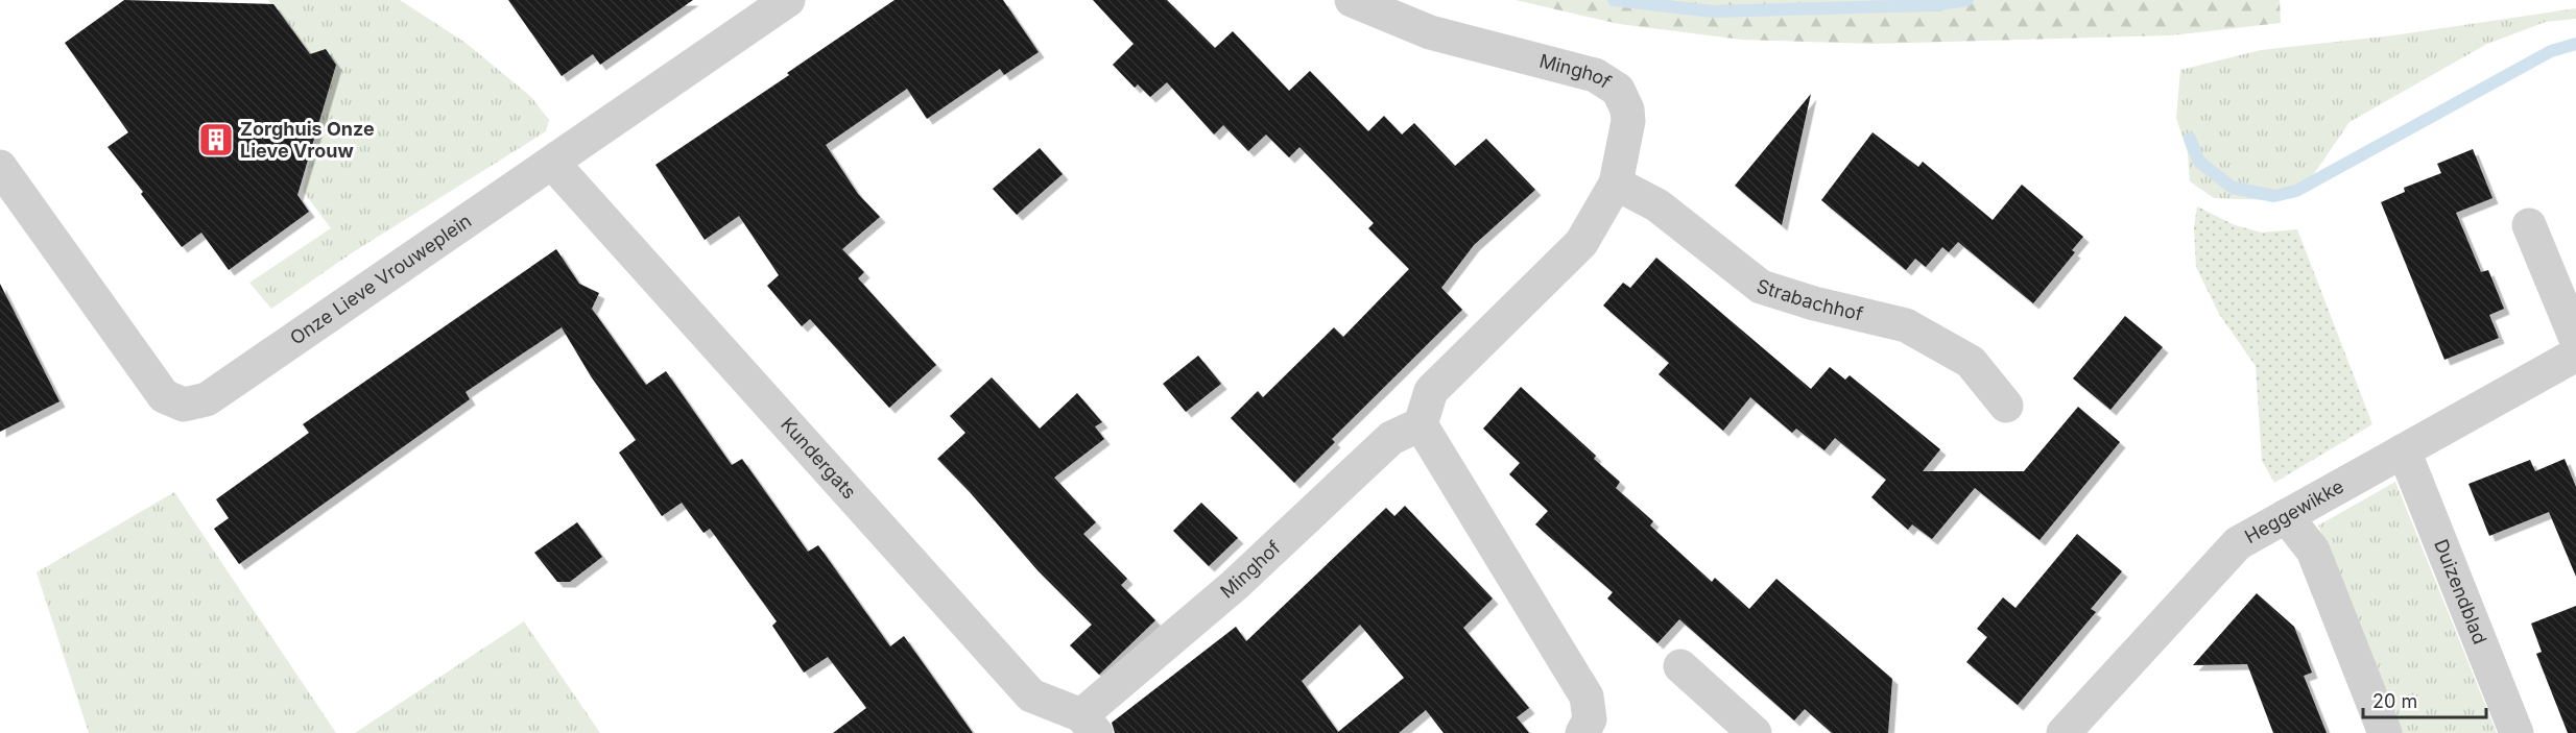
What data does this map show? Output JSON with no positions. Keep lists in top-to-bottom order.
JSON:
{
  "streets": {
    "street": [
      "Minghof",
      "Onze Lieve Vrouweplein",
      "Strabachhof",
      "Kundergats",
      "Heggewikke",
      "Duizendblad"
    ]
  },
  "crossings": [
    ["Minghof", "Strabachhof"],
    ["Minghof", "Kundergats"],
    ["Onze Lieve Vrouweplein", "Kundergats"],
    ["Heggewikke", "Duizendblad"]
  ],
  "places": {
    "building": ["Zorghuis Onze Lieve Vrouw"]
  },
  "scale_bar": "20 m"
}
